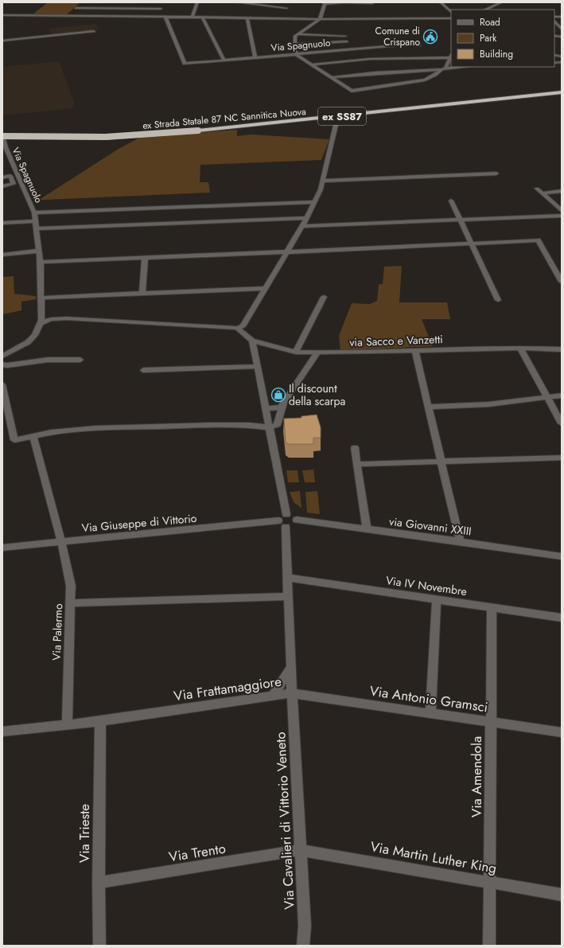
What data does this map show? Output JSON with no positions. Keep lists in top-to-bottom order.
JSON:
{
  "streets": {
    "highway": ["ex SS87", "ex Strada Statale 87 NC Sannitica Nuova"],
    "street": [
      "Via Spagnuolo",
      "via Sacco e Vanzetti",
      "Via Giuseppe di Vittorio",
      "via Giovanni XXIII",
      "Via IV Novembre",
      "Via Palermo",
      "Via Frattamaggiore",
      "Via Antonio Gramsci",
      "Via Amendola",
      "Via Cavalieri di Vittorio Veneto",
      "Via Trieste",
      "Via Trento",
      "Via Martin Luther King"
    ]
  },
  "crossings": [
    ["Via Spagnuolo", "ex Strada Statale 87 NC Sannitica Nuova"],
    ["Via Giuseppe di Vittorio", "via Giovanni XXIII"],
    ["Via Giuseppe di Vittorio", "Via Palermo"],
    ["Via Giuseppe di Vittorio", "Via Frattamaggiore"],
    ["via Giovanni XXIII", "Via Frattamaggiore"],
    ["Via IV Novembre", "Via Frattamaggiore"],
    ["Via IV Novembre", "Via Amendola"],
    ["Via Palermo", "Via Frattamaggiore"],
    ["Via Frattamaggiore", "Via Antonio Gramsci"],
    ["Via Frattamaggiore", "Via Cavalieri di Vittorio Veneto"],
    ["Via Frattamaggiore", "Via Trieste"],
    ["Via Antonio Gramsci", "Via Amendola"],
    ["Via Antonio Gramsci", "Via Cavalieri di Vittorio Veneto"],
    ["Via Amendola", "Via Martin Luther King"],
    ["Via Cavalieri di Vittorio Veneto", "Via Trento"],
    ["Via Cavalieri di Vittorio Veneto", "Via Martin Luther King"],
    ["Via Trieste", "Via Trento"],
    ["Via Trento", "Via Martin Luther King"]
  ],
  "places": {
    "public building": ["Comune di Crispano"],
    "shop": ["Il discount della scarpa"]
  },
  "legend": ["Road", "Park", "Building"]
}
